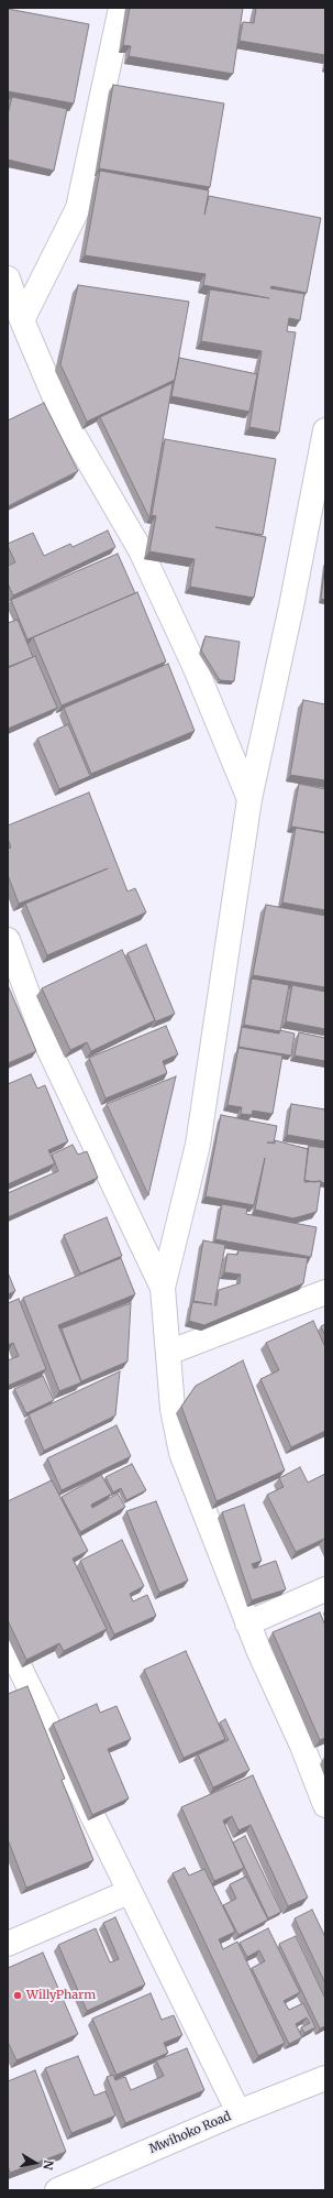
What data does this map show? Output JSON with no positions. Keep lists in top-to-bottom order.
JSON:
{
  "streets": {
    "street": ["Mwihoko Road"]
  },
  "places": ["WillyPharm"],
  "north": "right"
}
